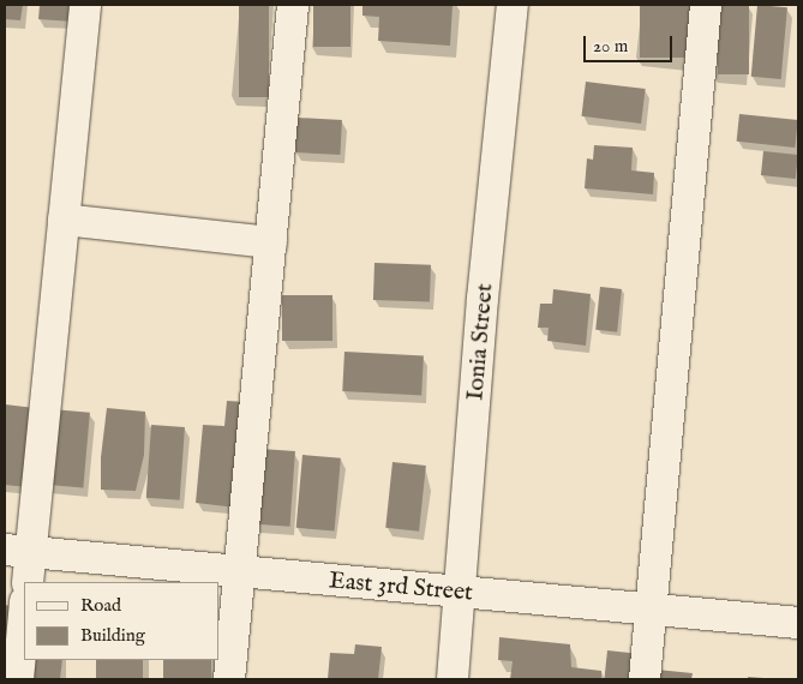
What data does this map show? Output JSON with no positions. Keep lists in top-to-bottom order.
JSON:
{
  "streets": {
    "street": ["Ionia Street", "East 3rd Street"]
  },
  "crossings": [
    ["Ionia Street", "East 3rd Street"]
  ],
  "legend": ["Road", "Building"],
  "scale_bar": "20 m"
}
